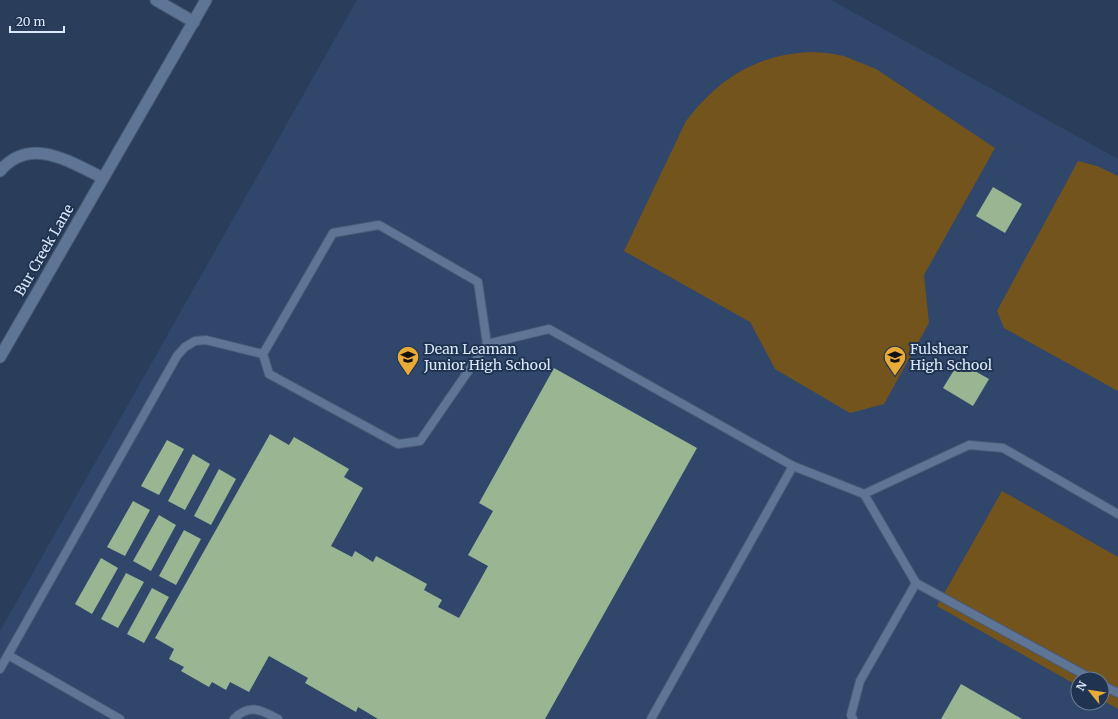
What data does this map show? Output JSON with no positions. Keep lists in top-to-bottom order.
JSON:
{
  "streets": {
    "street": ["Bur Creek Lane"]
  },
  "places": {
    "school or university": ["Dean Leaman Junior High School", "Fulshear High School"]
  },
  "scale_bar": "20 m",
  "north": "top left"
}
